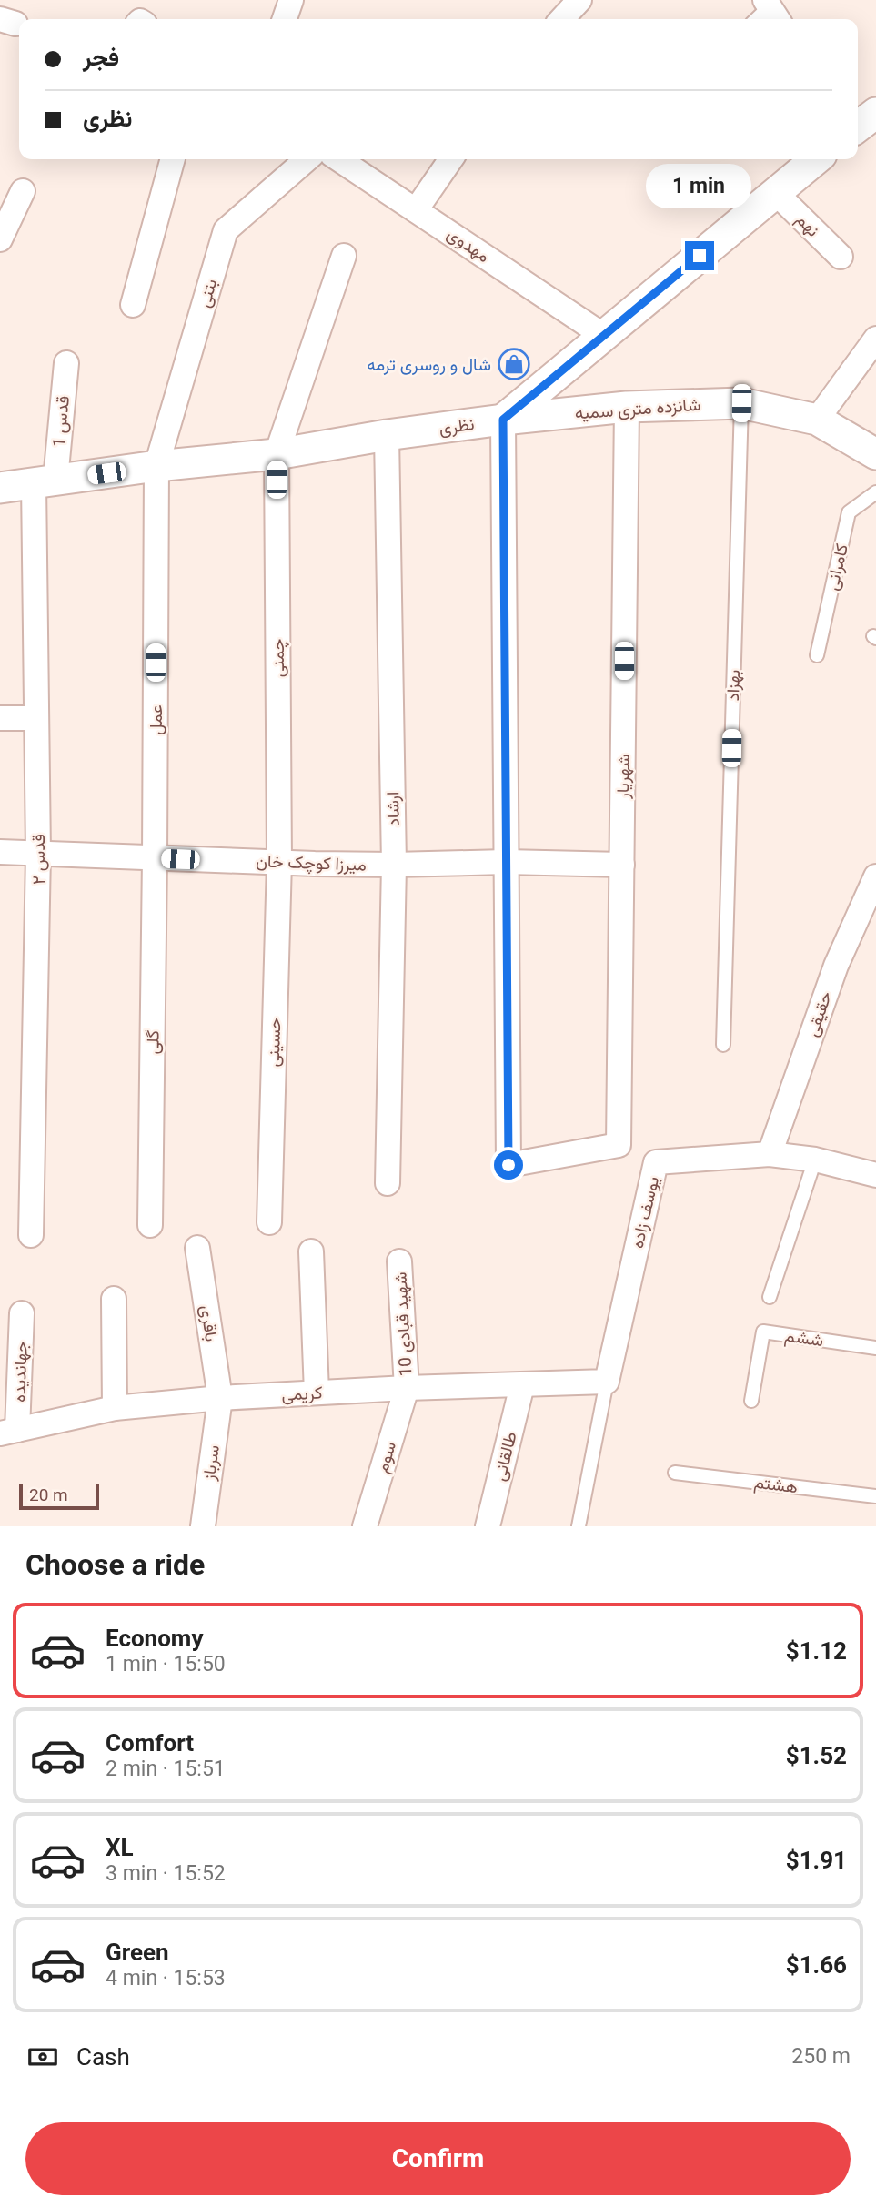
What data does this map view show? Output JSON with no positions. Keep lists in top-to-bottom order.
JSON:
{
  "streets": {
    "street": [
      "نهم",
      "مهدوی",
      "بتنی",
      "شانزده متری سمیه",
      "قدس 1",
      "نظری",
      "چمنی",
      "عمل",
      "شهریار",
      "ارشاد",
      "قدس ۲",
      "میرزا کوچک خان",
      "حقیقی",
      "گلی",
      "حسینی",
      "یوسف زاده",
      "باقری",
      "شهید قبادی 10",
      "جهاندیده",
      "کریمی",
      "طالقانی",
      "سوم",
      "سرباز"
    ],
    "lane": [
      "کامرانی",
      "بهزاد",
      "ششم",
      "هشتم"
    ]
  },
  "crossings": [
    ["بتنی", "نظری"],
    ["بتنی", "عمل"],
    ["شانزده متری سمیه", "نظری"],
    ["شانزده متری سمیه", "بهزاد"],
    ["شانزده متری سمیه", "شهریار"],
    ["قدس 1", "نظری"],
    ["قدس 1", "قدس ۲"],
    ["نظری", "چمنی"],
    ["نظری", "عمل"],
    ["نظری", "ارشاد"],
    ["نظری", "قدس ۲"],
    ["چمنی", "میرزا کوچک خان"],
    ["چمنی", "حسینی"],
    ["عمل", "میرزا کوچک خان"],
    ["عمل", "گلی"],
    ["شهریار", "میرزا کوچک خان"],
    ["ارشاد", "میرزا کوچک خان"],
    ["قدس ۲", "میرزا کوچک خان"],
    ["میرزا کوچک خان", "گلی"],
    ["میرزا کوچک خان", "حسینی"],
    ["حقیقی", "یوسف زاده"],
    ["یوسف زاده", "کریمی"],
    ["باقری", "کریمی"],
    ["باقری", "سرباز"],
    ["شهید قبادی 10", "کریمی"],
    ["شهید قبادی 10", "سوم"],
    ["جهاندیده", "کریمی"],
    ["کریمی", "طالقانی"],
    ["کریمی", "سوم"],
    ["کریمی", "سرباز"]
  ],
  "places": {
    "shop": ["شال و روسری ترمه"]
  },
  "scale_bar": "20 m",
  "page": {
    "banner": ["فجر", "نظری"],
    "bubble": "1 min",
    "scale": "20 m",
    "heading": "Choose a ride",
    "list": [
      {
        "name": "Economy",
        "note": "1 min · 15:50",
        "value": "$1.12"
      },
      {
        "name": "Comfort",
        "note": "2 min · 15:51",
        "value": "$1.52"
      },
      {
        "name": "XL",
        "note": "3 min · 15:52",
        "value": "$1.91"
      },
      {
        "name": "Green",
        "note": "4 min · 15:53",
        "value": "$1.66"
      }
    ],
    "pay": ["Cash", "250 m"],
    "buttons": "Confirm"
  }
}
